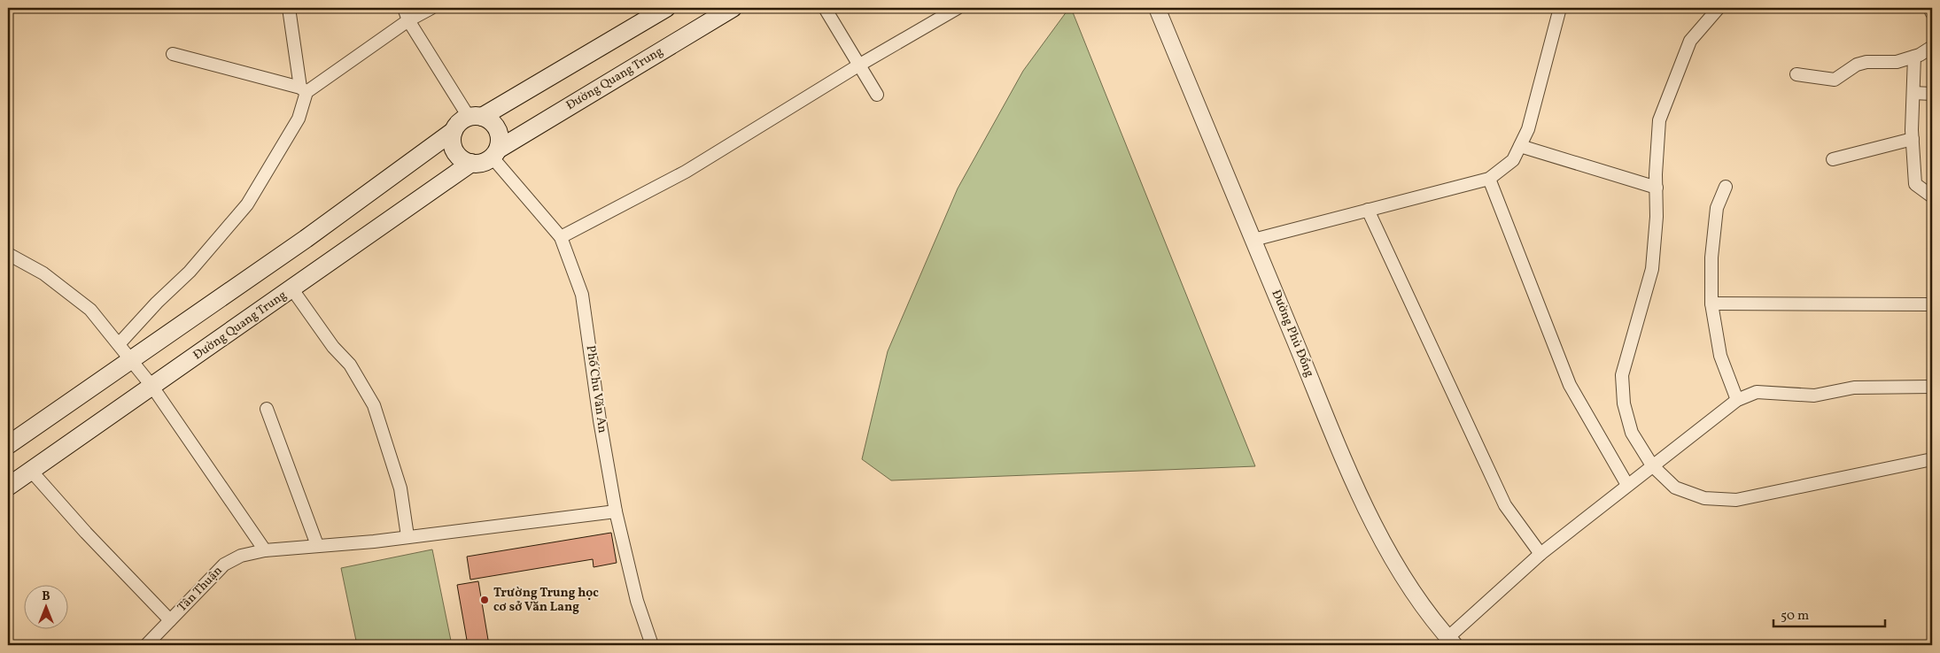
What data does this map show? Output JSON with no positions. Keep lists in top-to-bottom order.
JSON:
{
  "streets": {
    "main road": ["Đường Quang Trung"],
    "street": ["Đường Phù Đổng", "Phố Chu Văn An", "Tân Thuận"]
  },
  "crossings": [
    ["Đường Quang Trung", "Phố Chu Văn An"],
    ["Phố Chu Văn An", "Tân Thuận"]
  ],
  "places": ["Trường Trung học cơ sở Văn Lang"],
  "scale_bar": "50 m",
  "north": "top"
}
